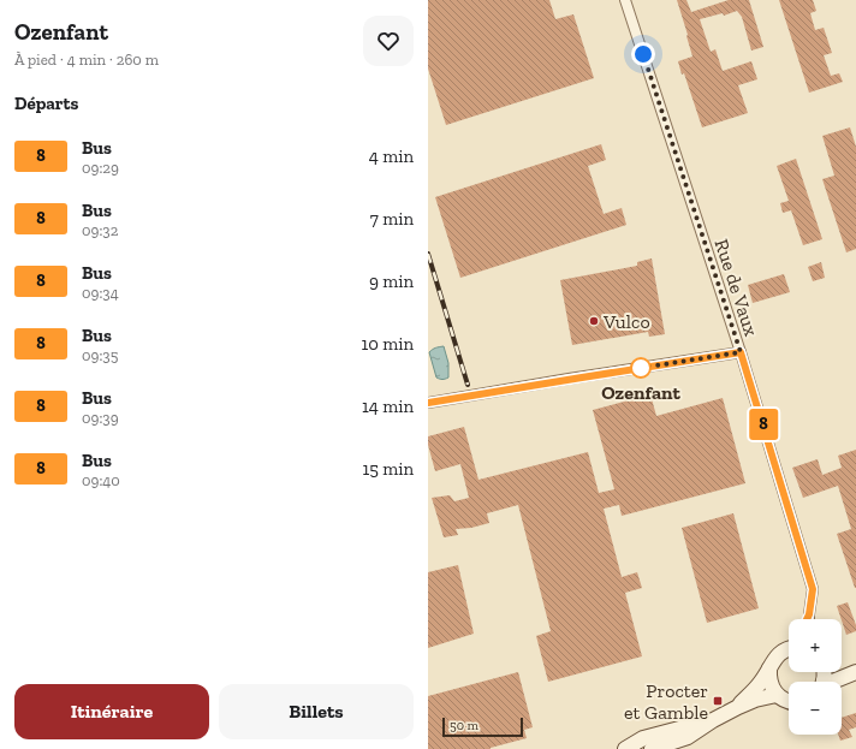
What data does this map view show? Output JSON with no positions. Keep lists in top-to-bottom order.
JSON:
{
  "streets": {
    "street": ["Rue de Vaux"]
  },
  "places": {
    "other": ["Vulco", "Ozenfant"],
    "transit": ["Procter et Gamble"]
  },
  "lines": ["bus line 8"],
  "scale_bar": "50 m",
  "page": {
    "heading": [
      ["Ozenfant", "À pied · 4 min · 260 m"],
      "Départs"
    ],
    "on_map": "8",
    "list": [
      {
        "mark": "8",
        "name": "Bus",
        "note": "09:29",
        "value": "4 min"
      },
      {
        "mark": "8",
        "name": "Bus",
        "note": "09:32",
        "value": "7 min"
      },
      {
        "mark": "8",
        "name": "Bus",
        "note": "09:34",
        "value": "9 min"
      },
      {
        "mark": "8",
        "name": "Bus",
        "note": "09:35",
        "value": "10 min"
      },
      {
        "mark": "8",
        "name": "Bus",
        "note": "09:39",
        "value": "14 min"
      },
      {
        "mark": "8",
        "name": "Bus",
        "note": "09:40",
        "value": "15 min"
      }
    ],
    "map_buttons": ["+", "−"],
    "buttons": ["Itinéraire", "Billets"],
    "scale": "50 m"
  }
}
